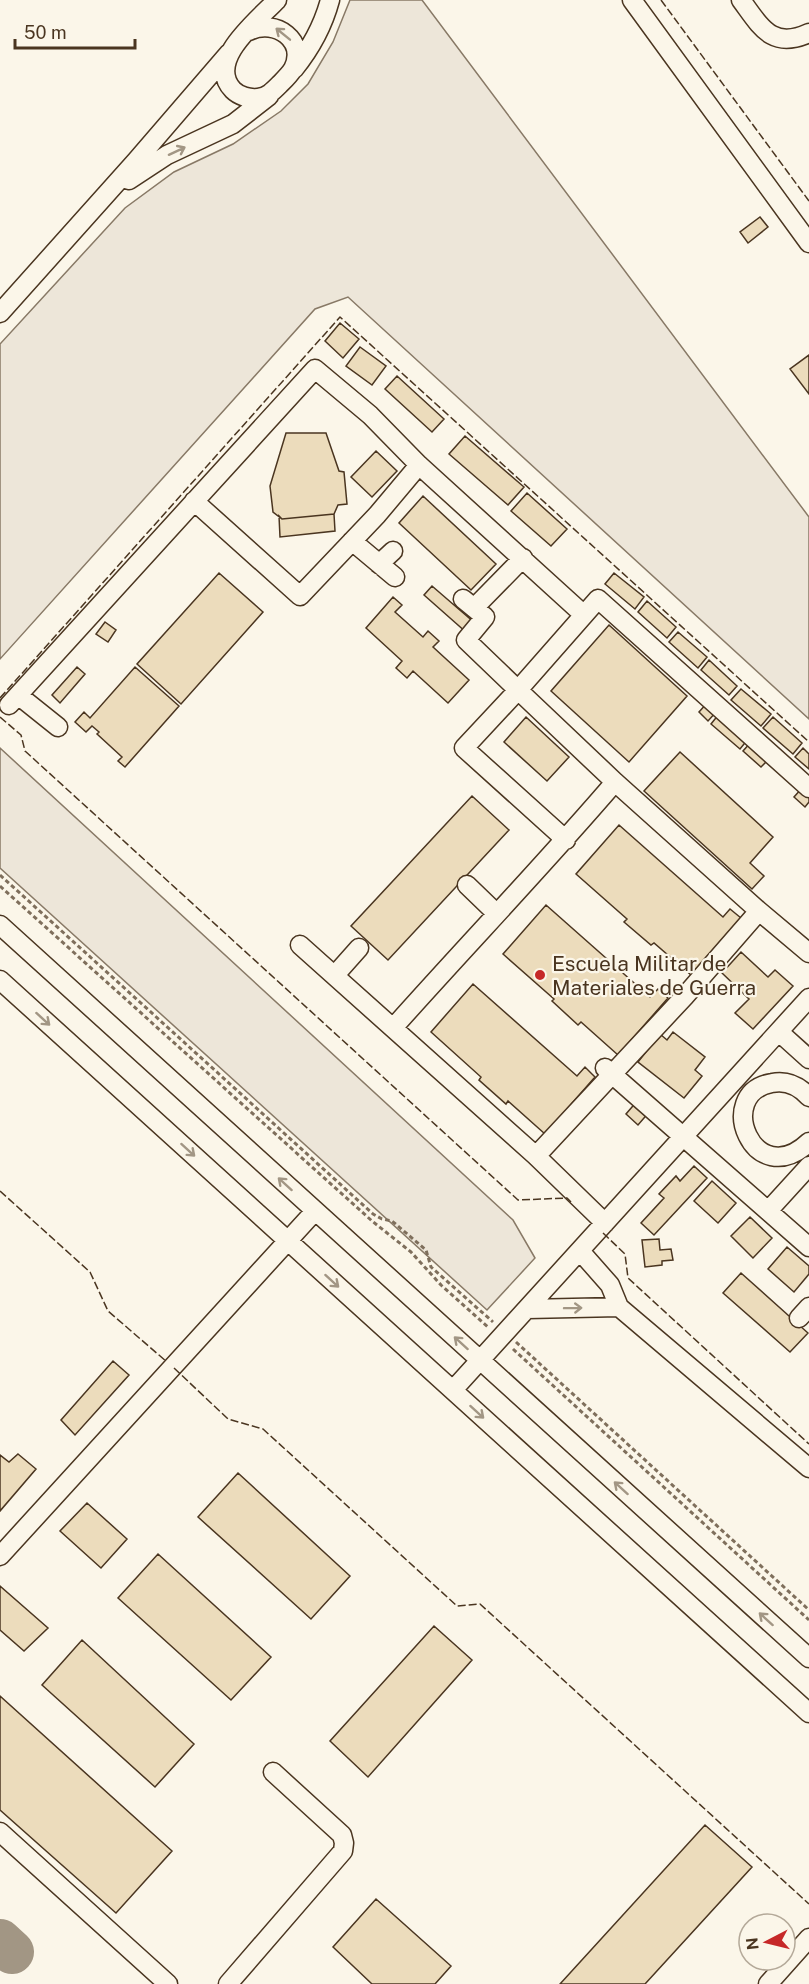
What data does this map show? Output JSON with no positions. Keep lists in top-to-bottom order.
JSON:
{
  "places": ["Escuela Militar de Materiales de Guerra"],
  "scale_bar": "50 m",
  "north": "left"
}
